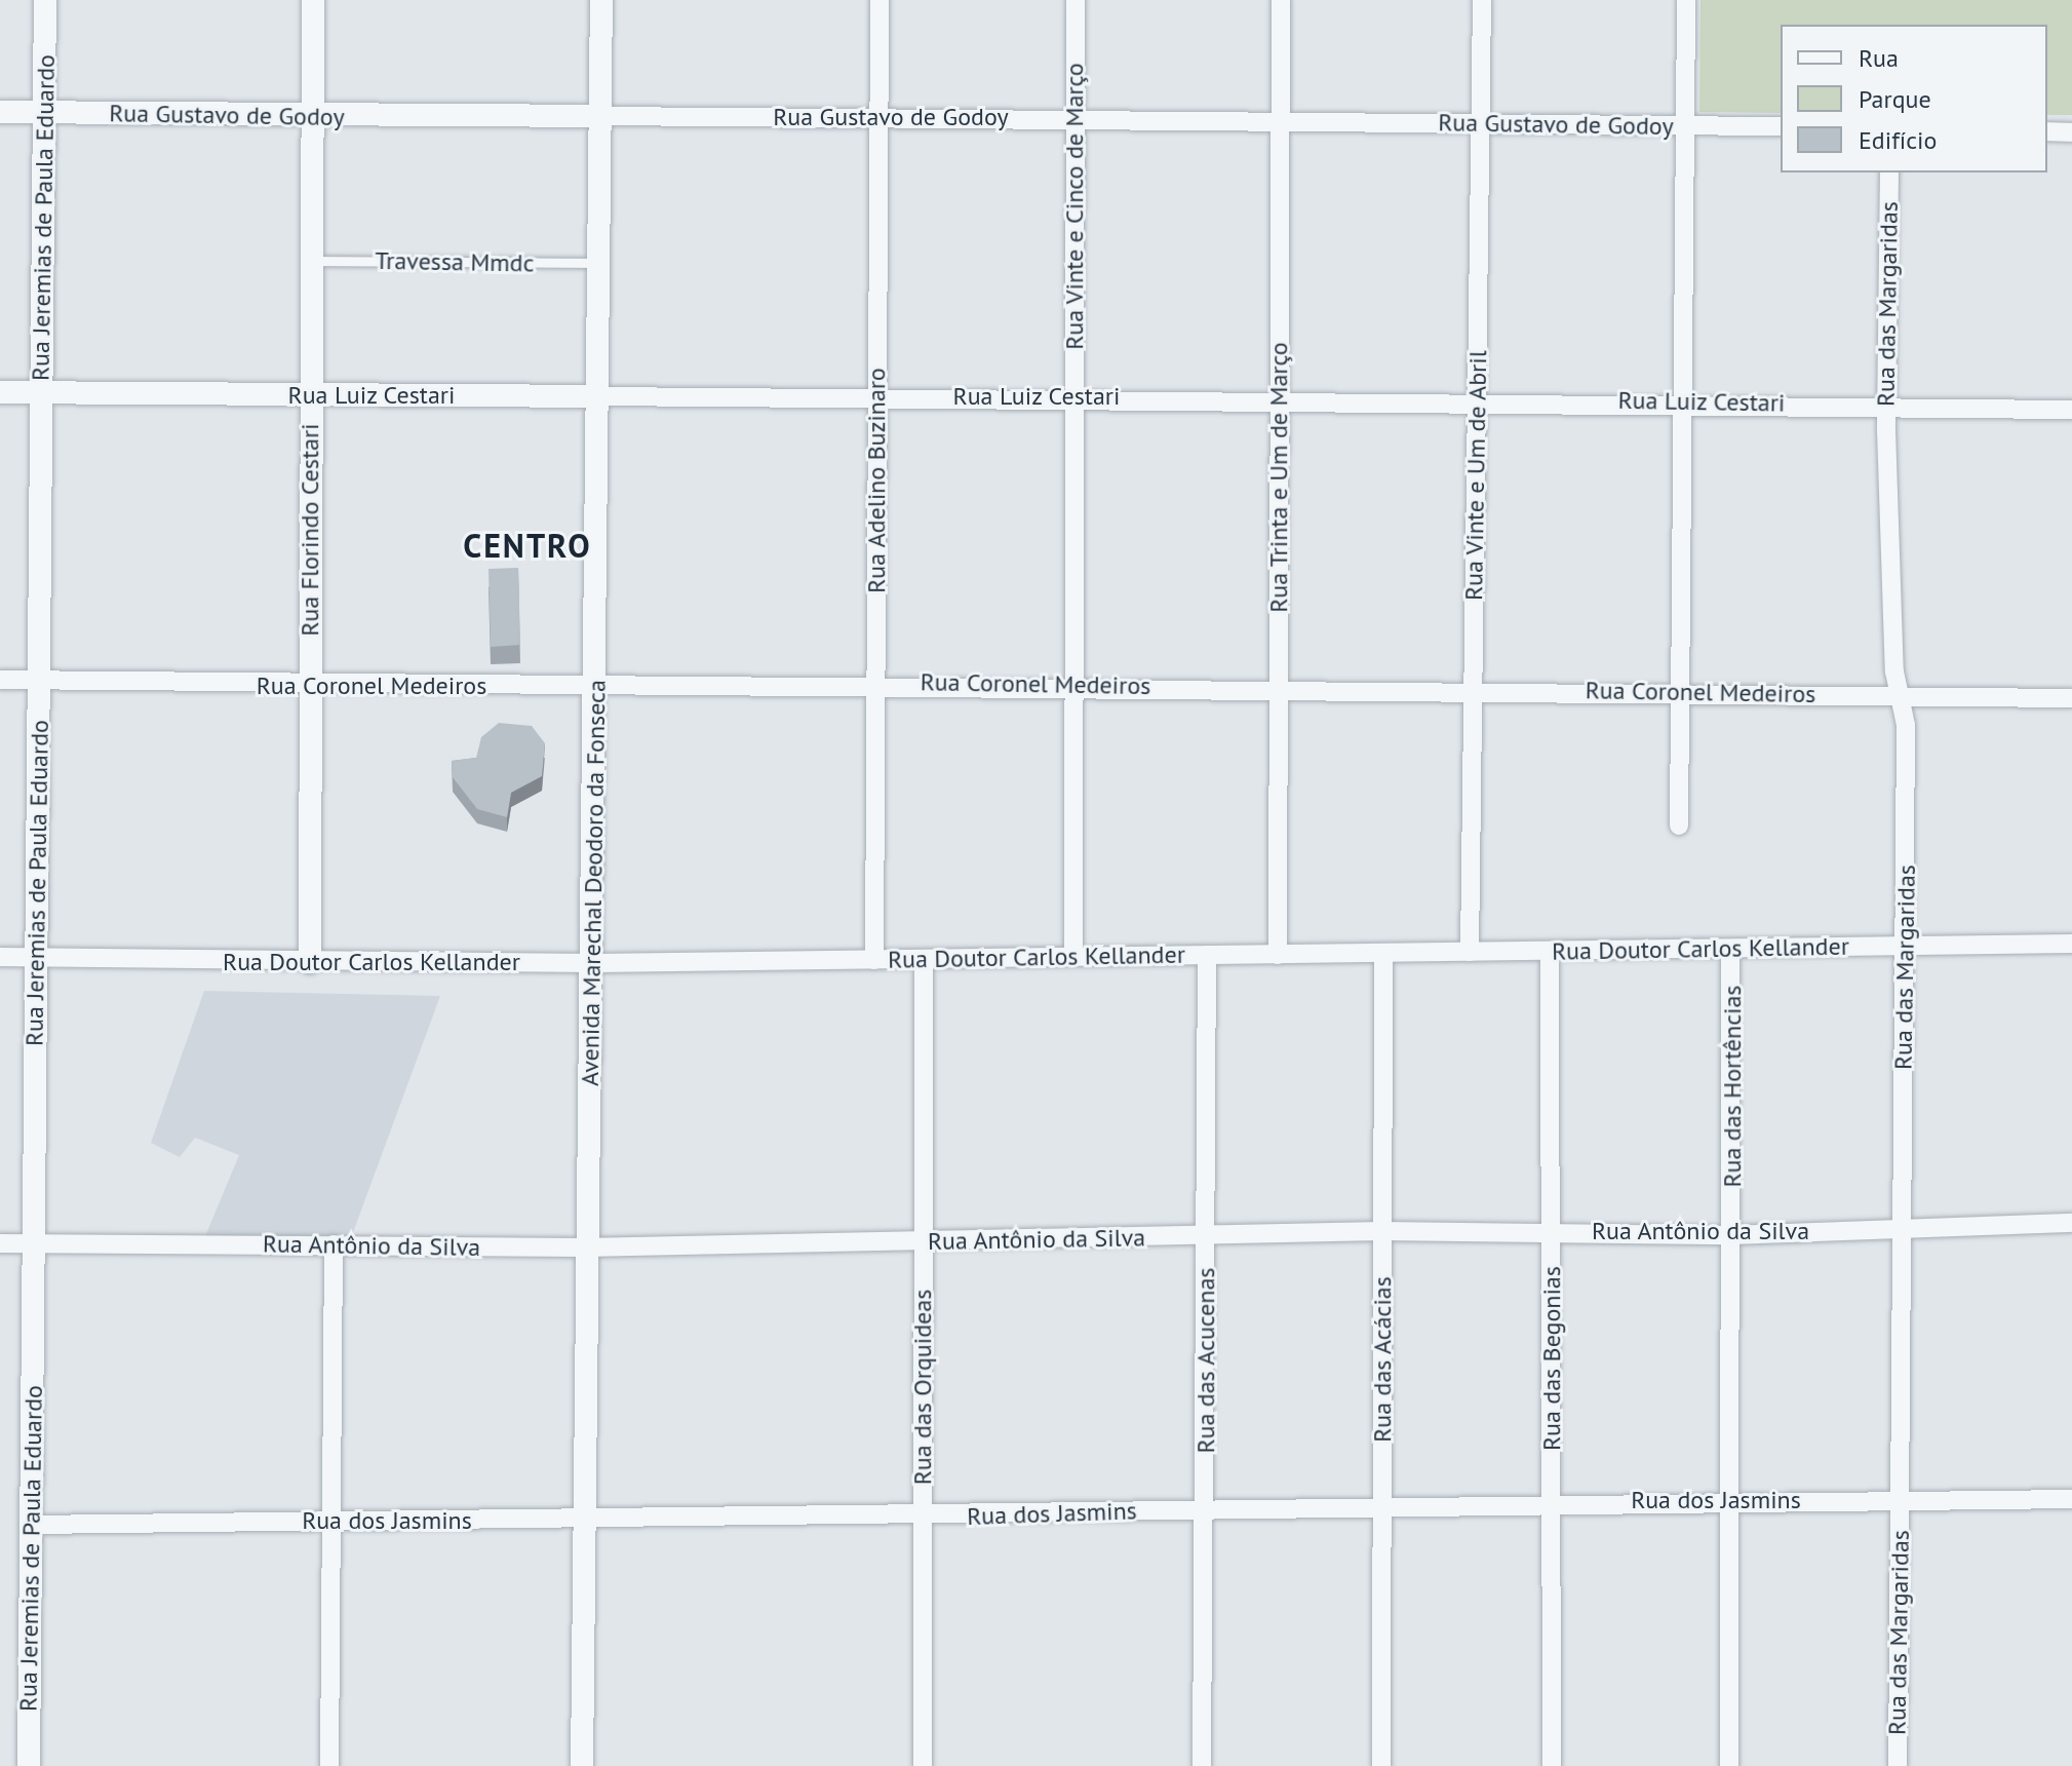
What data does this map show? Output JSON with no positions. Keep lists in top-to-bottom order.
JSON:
{
  "streets": {
    "street": [
      "Rua Gustavo de Godoy",
      "Rua Vinte e Cinco de Março",
      "Rua Jeremias de Paula Eduardo",
      "Rua das Margaridas",
      "Rua Luiz Cestari",
      "Rua Vinte e Um de Abril",
      "Rua Trinta e Um de Março",
      "Rua Adelino Buzinaro",
      "Rua Florindo Cestari",
      "Rua Coronel Medeiros",
      "Avenida Marechal Deodoro da Fonseca",
      "Rua Doutor Carlos Kellander",
      "Rua das Hortências",
      "Rua Antônio da Silva",
      "Rua das Begonias",
      "Rua das Acácias",
      "Rua das Acucenas",
      "Rua das Orquideas",
      "Rua dos Jasmins"
    ],
    "lane": ["Travessa Mmdc"]
  },
  "crossings": [
    ["Rua Gustavo de Godoy", "Rua Vinte e Cinco de Março"],
    ["Rua Gustavo de Godoy", "Rua Jeremias de Paula Eduardo"],
    ["Rua Gustavo de Godoy", "Rua Vinte e Um de Abril"],
    ["Rua Gustavo de Godoy", "Rua Trinta e Um de Março"],
    ["Rua Gustavo de Godoy", "Rua Adelino Buzinaro"],
    ["Rua Gustavo de Godoy", "Rua Florindo Cestari"],
    ["Rua Gustavo de Godoy", "Avenida Marechal Deodoro da Fonseca"],
    ["Rua Vinte e Cinco de Março", "Rua Luiz Cestari"],
    ["Rua Vinte e Cinco de Março", "Rua Coronel Medeiros"],
    ["Rua Vinte e Cinco de Março", "Rua Doutor Carlos Kellander"],
    ["Rua Jeremias de Paula Eduardo", "Rua Luiz Cestari"],
    ["Rua Jeremias de Paula Eduardo", "Rua Coronel Medeiros"],
    ["Rua Jeremias de Paula Eduardo", "Rua Doutor Carlos Kellander"],
    ["Rua Jeremias de Paula Eduardo", "Rua Antônio da Silva"],
    ["Rua Jeremias de Paula Eduardo", "Rua dos Jasmins"],
    ["Travessa Mmdc", "Rua Florindo Cestari"],
    ["Travessa Mmdc", "Avenida Marechal Deodoro da Fonseca"],
    ["Rua das Margaridas", "Rua Luiz Cestari"],
    ["Rua das Margaridas", "Rua Coronel Medeiros"],
    ["Rua das Margaridas", "Rua Doutor Carlos Kellander"],
    ["Rua das Margaridas", "Rua Antônio da Silva"],
    ["Rua das Margaridas", "Rua dos Jasmins"],
    ["Rua Luiz Cestari", "Rua Vinte e Um de Abril"],
    ["Rua Luiz Cestari", "Rua Trinta e Um de Março"],
    ["Rua Luiz Cestari", "Rua Adelino Buzinaro"],
    ["Rua Luiz Cestari", "Rua Florindo Cestari"],
    ["Rua Luiz Cestari", "Avenida Marechal Deodoro da Fonseca"],
    ["Rua Vinte e Um de Abril", "Rua Coronel Medeiros"],
    ["Rua Vinte e Um de Abril", "Rua Doutor Carlos Kellander"],
    ["Rua Trinta e Um de Março", "Rua Coronel Medeiros"],
    ["Rua Trinta e Um de Março", "Rua Doutor Carlos Kellander"],
    ["Rua Adelino Buzinaro", "Rua Coronel Medeiros"],
    ["Rua Adelino Buzinaro", "Rua Doutor Carlos Kellander"],
    ["Rua Florindo Cestari", "Rua Coronel Medeiros"],
    ["Rua Florindo Cestari", "Rua Doutor Carlos Kellander"],
    ["Rua Coronel Medeiros", "Avenida Marechal Deodoro da Fonseca"],
    ["Avenida Marechal Deodoro da Fonseca", "Rua Doutor Carlos Kellander"],
    ["Avenida Marechal Deodoro da Fonseca", "Rua Antônio da Silva"],
    ["Avenida Marechal Deodoro da Fonseca", "Rua dos Jasmins"],
    ["Rua Doutor Carlos Kellander", "Rua das Hortências"],
    ["Rua Doutor Carlos Kellander", "Rua das Begonias"],
    ["Rua Doutor Carlos Kellander", "Rua das Acácias"],
    ["Rua Doutor Carlos Kellander", "Rua das Acucenas"],
    ["Rua Doutor Carlos Kellander", "Rua das Orquideas"],
    ["Rua das Hortências", "Rua Antônio da Silva"],
    ["Rua das Hortências", "Rua dos Jasmins"],
    ["Rua Antônio da Silva", "Rua das Begonias"],
    ["Rua Antônio da Silva", "Rua das Acácias"],
    ["Rua Antônio da Silva", "Rua das Acucenas"],
    ["Rua Antônio da Silva", "Rua das Orquideas"],
    ["Rua das Begonias", "Rua dos Jasmins"],
    ["Rua das Acácias", "Rua dos Jasmins"],
    ["Rua das Acucenas", "Rua dos Jasmins"],
    ["Rua das Orquideas", "Rua dos Jasmins"]
  ],
  "districts": ["CENTRO"],
  "legend": ["Rua", "Parque", "Edifício"]
}
